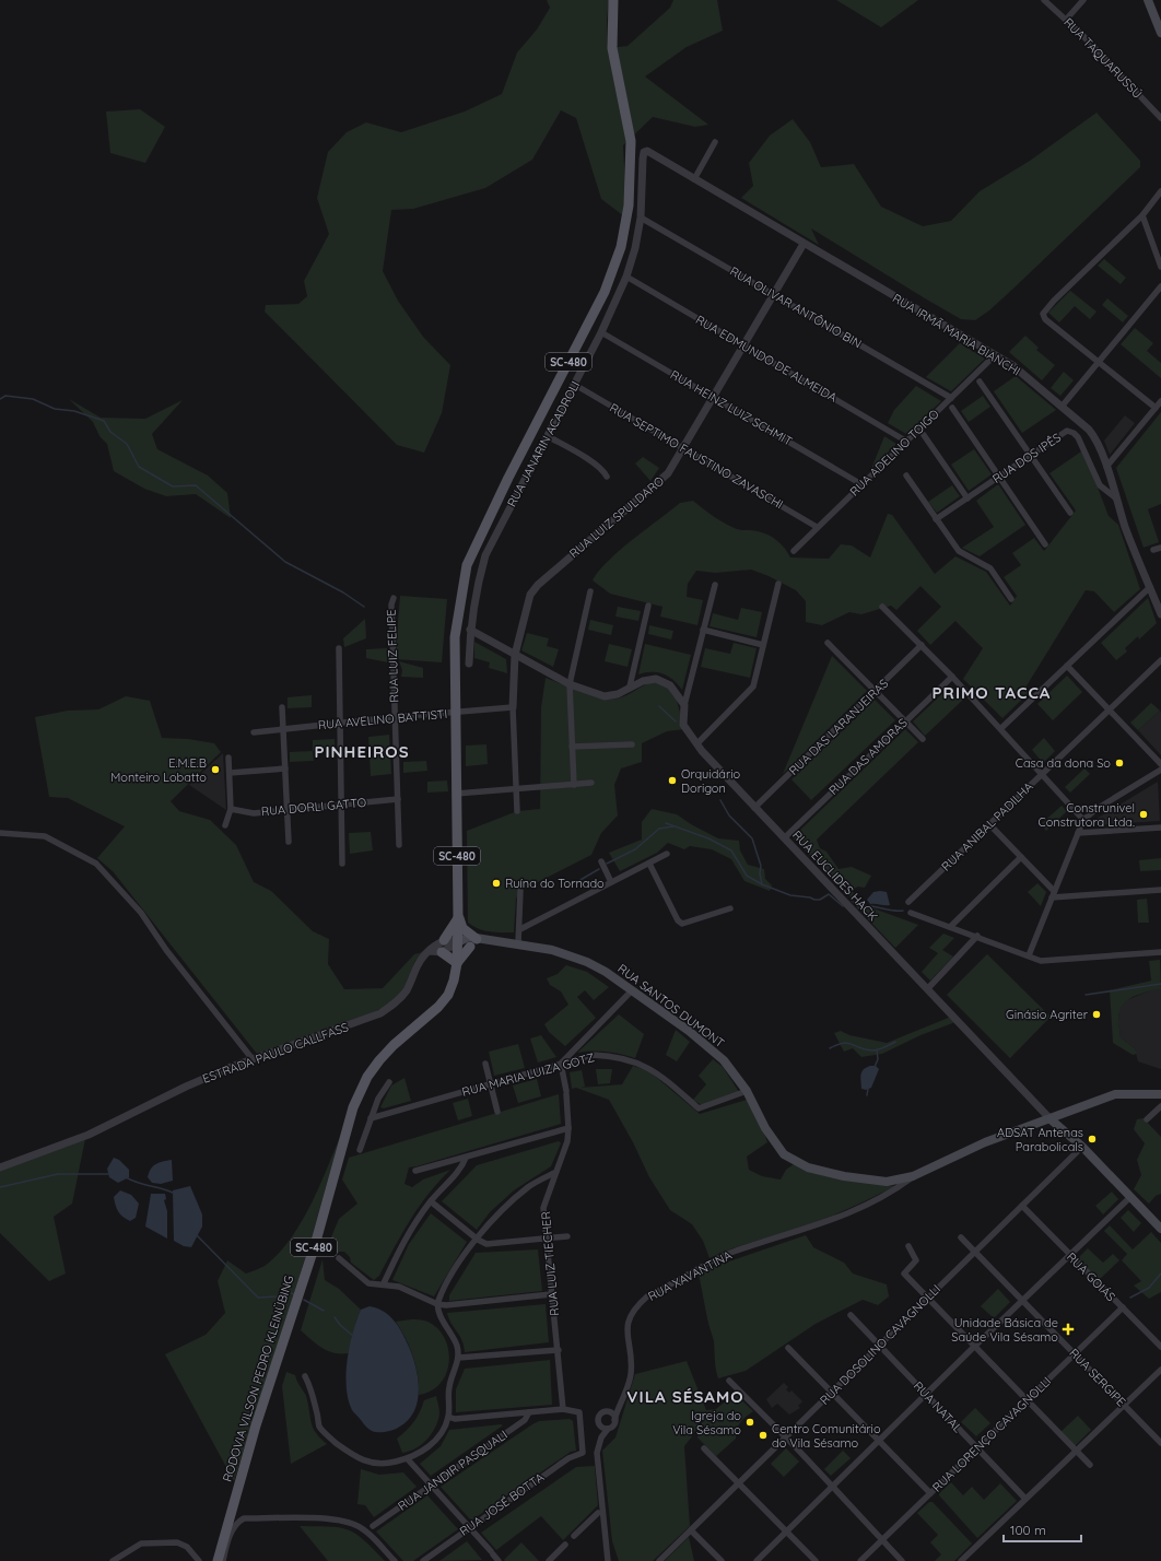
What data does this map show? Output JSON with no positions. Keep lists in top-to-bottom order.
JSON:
{
  "streets": {
    "main road": [
      "SC-480",
      "RUA EUCLIDES HACK",
      "RUA SANTOS DUMONT",
      "RODOVIA VILSON PEDRO KLEINÜBING"
    ],
    "street": [
      "RUA TAQUARUSSÚ",
      "RUA OLIVAR ANTÔNIO BIN",
      "RUA IRMÃ MARIA BIANCHI",
      "RUA EDMUNDO DE ALMEIDA",
      "RUA HEINZ LUIZ SCHMIT",
      "RUA JANARIN ACADROLI",
      "RUA ADELINO TOIGO",
      "RUA SEPTIMO FAUSTINO ZAVASCHI",
      "RUA DOS IPÊS",
      "RUA LUIZ SPULDARO",
      "RUA LUIZ FELIPE",
      "RUA AVELINO BATTISTI",
      "RUA DAS LARANJEIRAS",
      "RUA DAS AMORAS",
      "RUA DORLI GATTO",
      "RUA ANIBAL PADILHA",
      "ESTRADA PAULO CALLFASS",
      "RUA MARIA LUIZA GOTZ",
      "RUA LUIZ TIECHER",
      "RUA XAVANTINA",
      "RUA GOIÁS",
      "RUA DOSOLINO CAVAGNOLLI",
      "RUA SERGIPE",
      "RUA NATAL",
      "RUA LORENÇO CAVAGNOLLI",
      "RUA JANDIR PASQUALI",
      "RUA JOSÉ BOTTA"
    ]
  },
  "crossings": [
    ["RUA OLIVAR ANTÔNIO BIN", "RUA JANARIN ACADROLI"],
    ["RUA OLIVAR ANTÔNIO BIN", "RUA ADELINO TOIGO"],
    ["RUA OLIVAR ANTÔNIO BIN", "RUA LUIZ SPULDARO"],
    ["RUA IRMÃ MARIA BIANCHI", "RUA JANARIN ACADROLI"],
    ["RUA IRMÃ MARIA BIANCHI", "RUA ADELINO TOIGO"],
    ["RUA IRMÃ MARIA BIANCHI", "RUA DOS IPÊS"],
    ["RUA IRMÃ MARIA BIANCHI", "RUA LUIZ SPULDARO"],
    ["RUA EDMUNDO DE ALMEIDA", "RUA JANARIN ACADROLI"],
    ["RUA EDMUNDO DE ALMEIDA", "RUA ADELINO TOIGO"],
    ["RUA EDMUNDO DE ALMEIDA", "RUA LUIZ SPULDARO"],
    ["RUA HEINZ LUIZ SCHMIT", "RUA JANARIN ACADROLI"],
    ["RUA HEINZ LUIZ SCHMIT", "RUA ADELINO TOIGO"],
    ["RUA HEINZ LUIZ SCHMIT", "RUA LUIZ SPULDARO"],
    ["RUA JANARIN ACADROLI", "RUA SEPTIMO FAUSTINO ZAVASCHI"],
    ["RUA ADELINO TOIGO", "RUA SEPTIMO FAUSTINO ZAVASCHI"],
    ["RUA SEPTIMO FAUSTINO ZAVASCHI", "RUA LUIZ SPULDARO"],
    ["RUA LUIZ SPULDARO", "RUA AVELINO BATTISTI"],
    ["RUA LUIZ FELIPE", "RUA AVELINO BATTISTI"],
    ["RUA LUIZ FELIPE", "RUA DORLI GATTO"],
    ["RUA AVELINO BATTISTI", "RODOVIA VILSON PEDRO KLEINÜBING"],
    ["RUA DAS LARANJEIRAS", "RUA EUCLIDES HACK"],
    ["RUA DAS AMORAS", "RUA EUCLIDES HACK"],
    ["RUA EUCLIDES HACK", "RUA SANTOS DUMONT"],
    ["RUA EUCLIDES HACK", "RUA DOSOLINO CAVAGNOLLI"],
    ["RUA SANTOS DUMONT", "RUA MARIA LUIZA GOTZ"],
    ["RUA SANTOS DUMONT", "RUA XAVANTINA"],
    ["RUA SANTOS DUMONT", "RODOVIA VILSON PEDRO KLEINÜBING"],
    ["RUA MARIA LUIZA GOTZ", "RUA LUIZ TIECHER"],
    ["RUA LUIZ TIECHER", "RUA JOSÉ BOTTA"],
    ["RUA GOIÁS", "RUA DOSOLINO CAVAGNOLLI"],
    ["RUA GOIÁS", "RUA LORENÇO CAVAGNOLLI"],
    ["RUA DOSOLINO CAVAGNOLLI", "RUA SERGIPE"],
    ["RUA DOSOLINO CAVAGNOLLI", "RUA NATAL"],
    ["RUA SERGIPE", "RUA LORENÇO CAVAGNOLLI"],
    ["RUA NATAL", "RUA LORENÇO CAVAGNOLLI"]
  ],
  "districts": ["PRIMO TACCA", "PINHEIROS", "VILA SÉSAMO"],
  "places": {
    "other": [
      "Casa da dona So",
      "E.M.E.B Monteiro Lobatto",
      "Orquidário Dorigon",
      "Construnivel Construtora Ltda.",
      "Ruína do Tornado",
      "Ginásio Agriter",
      "ADSAT Antenas Parabolicals",
      "Igreja do Vila Sésamo",
      "Centro Comunitário do Vila Sésamo"
    ],
    "health": ["Unidade Básica de Saúde Vila Sésamo"]
  },
  "scale_bar": "100 m"
}
